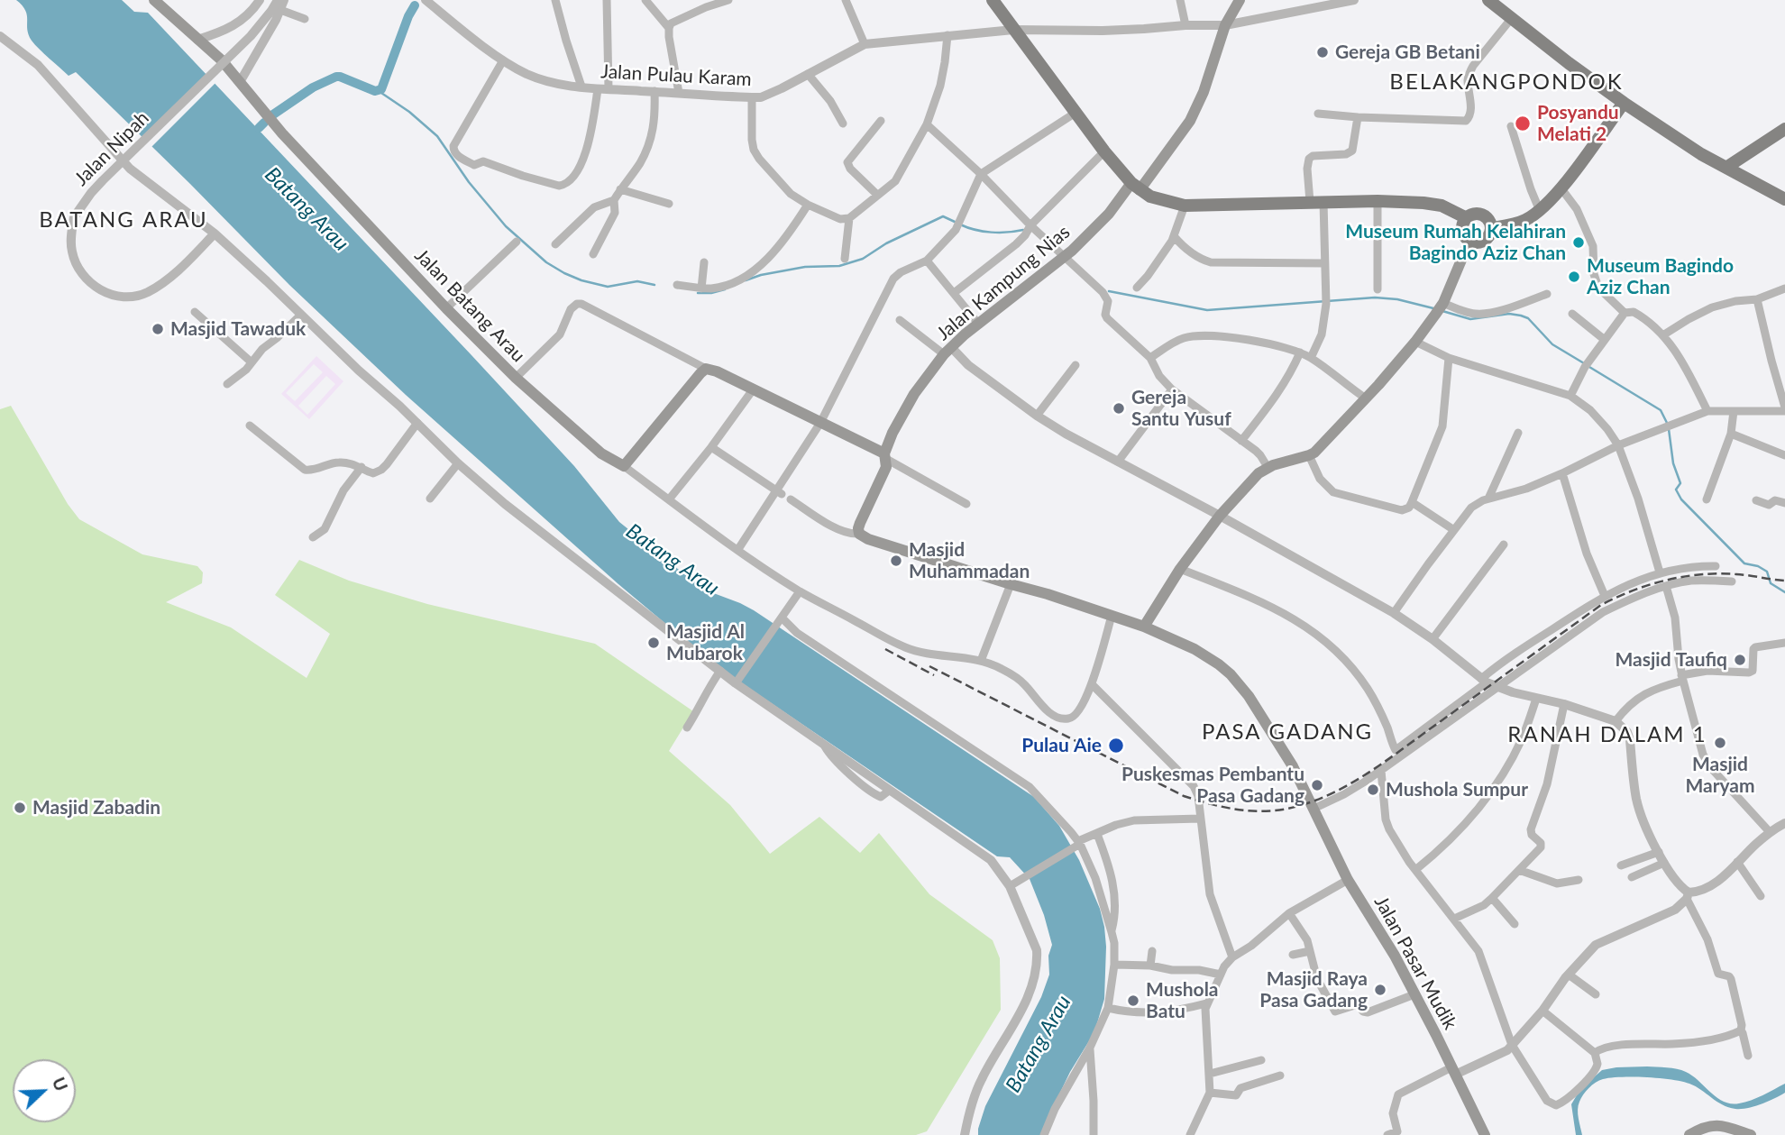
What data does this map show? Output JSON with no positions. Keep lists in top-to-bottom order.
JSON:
{
  "streets": {
    "main road": ["Jalan Kampung Nias", "Jalan Batang Arau", "Jalan Pasar Mudik"],
    "street": ["Jalan Pulau Karam", "Jalan Nipah"]
  },
  "crossings": [
    ["Jalan Pulau Karam", "Jalan Kampung Nias"],
    ["Jalan Kampung Nias", "Jalan Pasar Mudik"],
    ["Jalan Batang Arau", "Jalan Pasar Mudik"]
  ],
  "districts": [
    "BELAKANGPONDOK",
    "BATANG ARAU",
    "PASA GADANG",
    "RANAH DALAM 1"
  ],
  "water": ["Batang Arau"],
  "places": [
    "Gereja GB Betani",
    "Posyandu Melati 2",
    "Museum Rumah Kelahiran Bagindo Aziz Chan",
    "Museum Bagindo Aziz Chan",
    "Masjid Tawaduk",
    "Gereja Santu Yusuf",
    "Masjid Muhammadan",
    "Masjid Al Mubarok",
    "Masjid Taufiq",
    "Masjid Maryam",
    "Pulau Aie",
    "Puskesmas Pembantu Pasa Gadang",
    "Mushola Sumpur",
    "Masjid Zabadin",
    "Masjid Raya Pasa Gadang",
    "Mushola Batu"
  ],
  "north": "top right"
}
